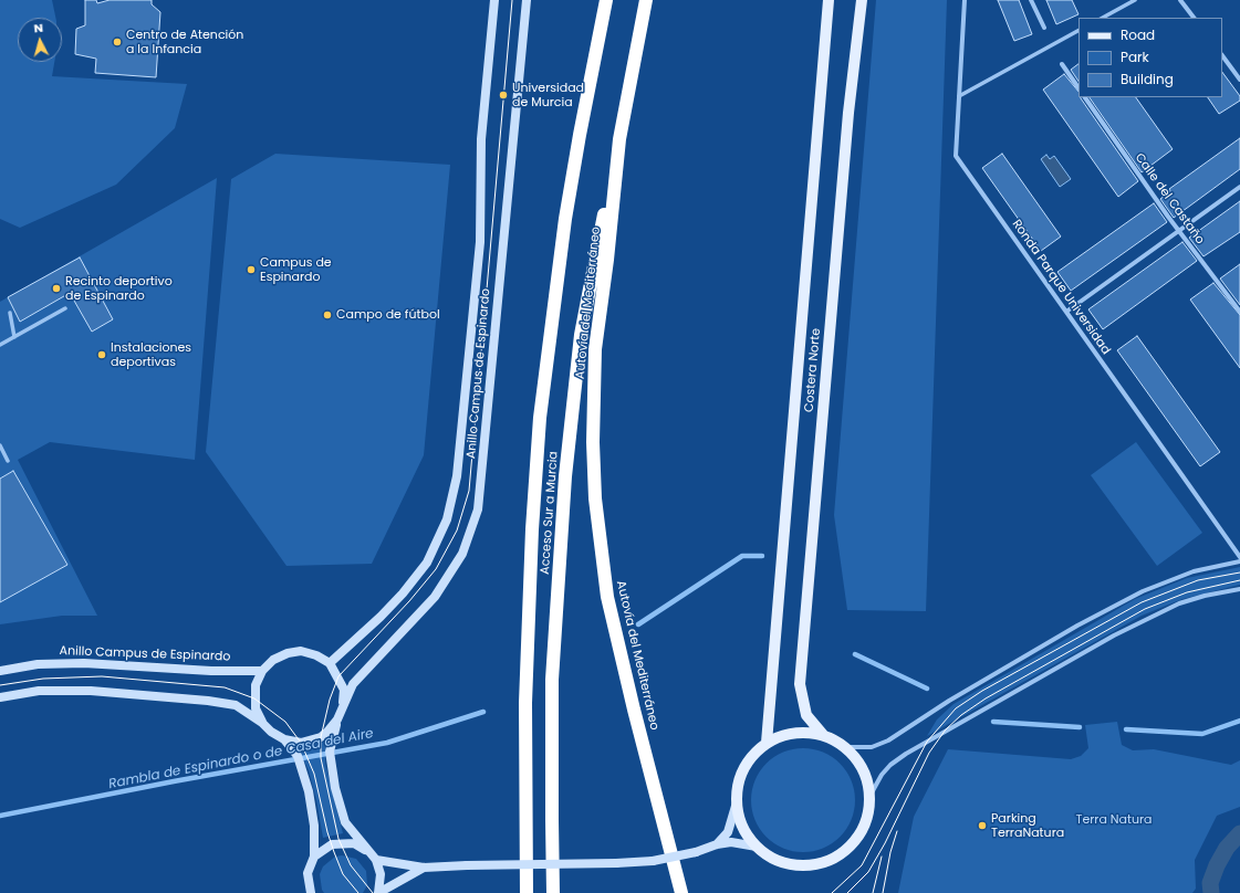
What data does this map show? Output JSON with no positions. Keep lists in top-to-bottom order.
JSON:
{
  "streets": {
    "highway": ["Autovía del Mediterráneo", "Acceso Sur a Murcia"],
    "main road": ["Costera Norte", "Anillo Campus de Espinardo"],
    "street": ["Calle del Castaño", "Ronda Parque Universidad"]
  },
  "crossings": [
    ["Autovía del Mediterráneo", "Acceso Sur a Murcia"]
  ],
  "water": ["Rambla de Espinardo o de Casa del Aire"],
  "parks": ["Terra Natura"],
  "places": [
    "Centro de Atención a la Infancia",
    "Universidad de Murcia",
    "Campus de Espinardo",
    "Recinto deportivo de Espinardo",
    "Campo de fútbol",
    "Instalaciones deportivas",
    "Parking TerraNatura"
  ],
  "legend": ["Road", "Park", "Building"],
  "north": "top"
}
